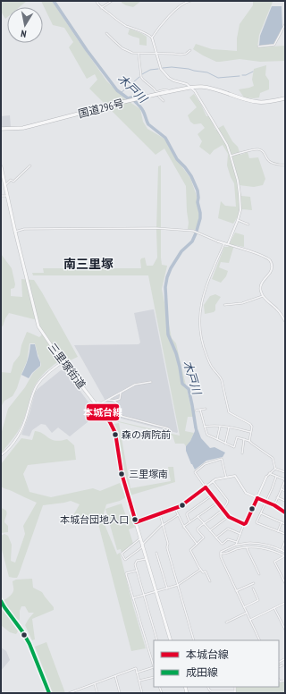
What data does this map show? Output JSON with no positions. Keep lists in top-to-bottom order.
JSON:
{
  "streets": {
    "highway": ["国道296号"],
    "main road": ["三里塚街道"]
  },
  "districts": ["南三里塚"],
  "water": ["木戸川"],
  "places": ["森の病院前", "三里塚南", "本城台団地入口"],
  "lines": ["transit line 本城台線", "transit line 成田線"],
  "legend": ["本城台線", "成田線"],
  "north": "bottom"
}
